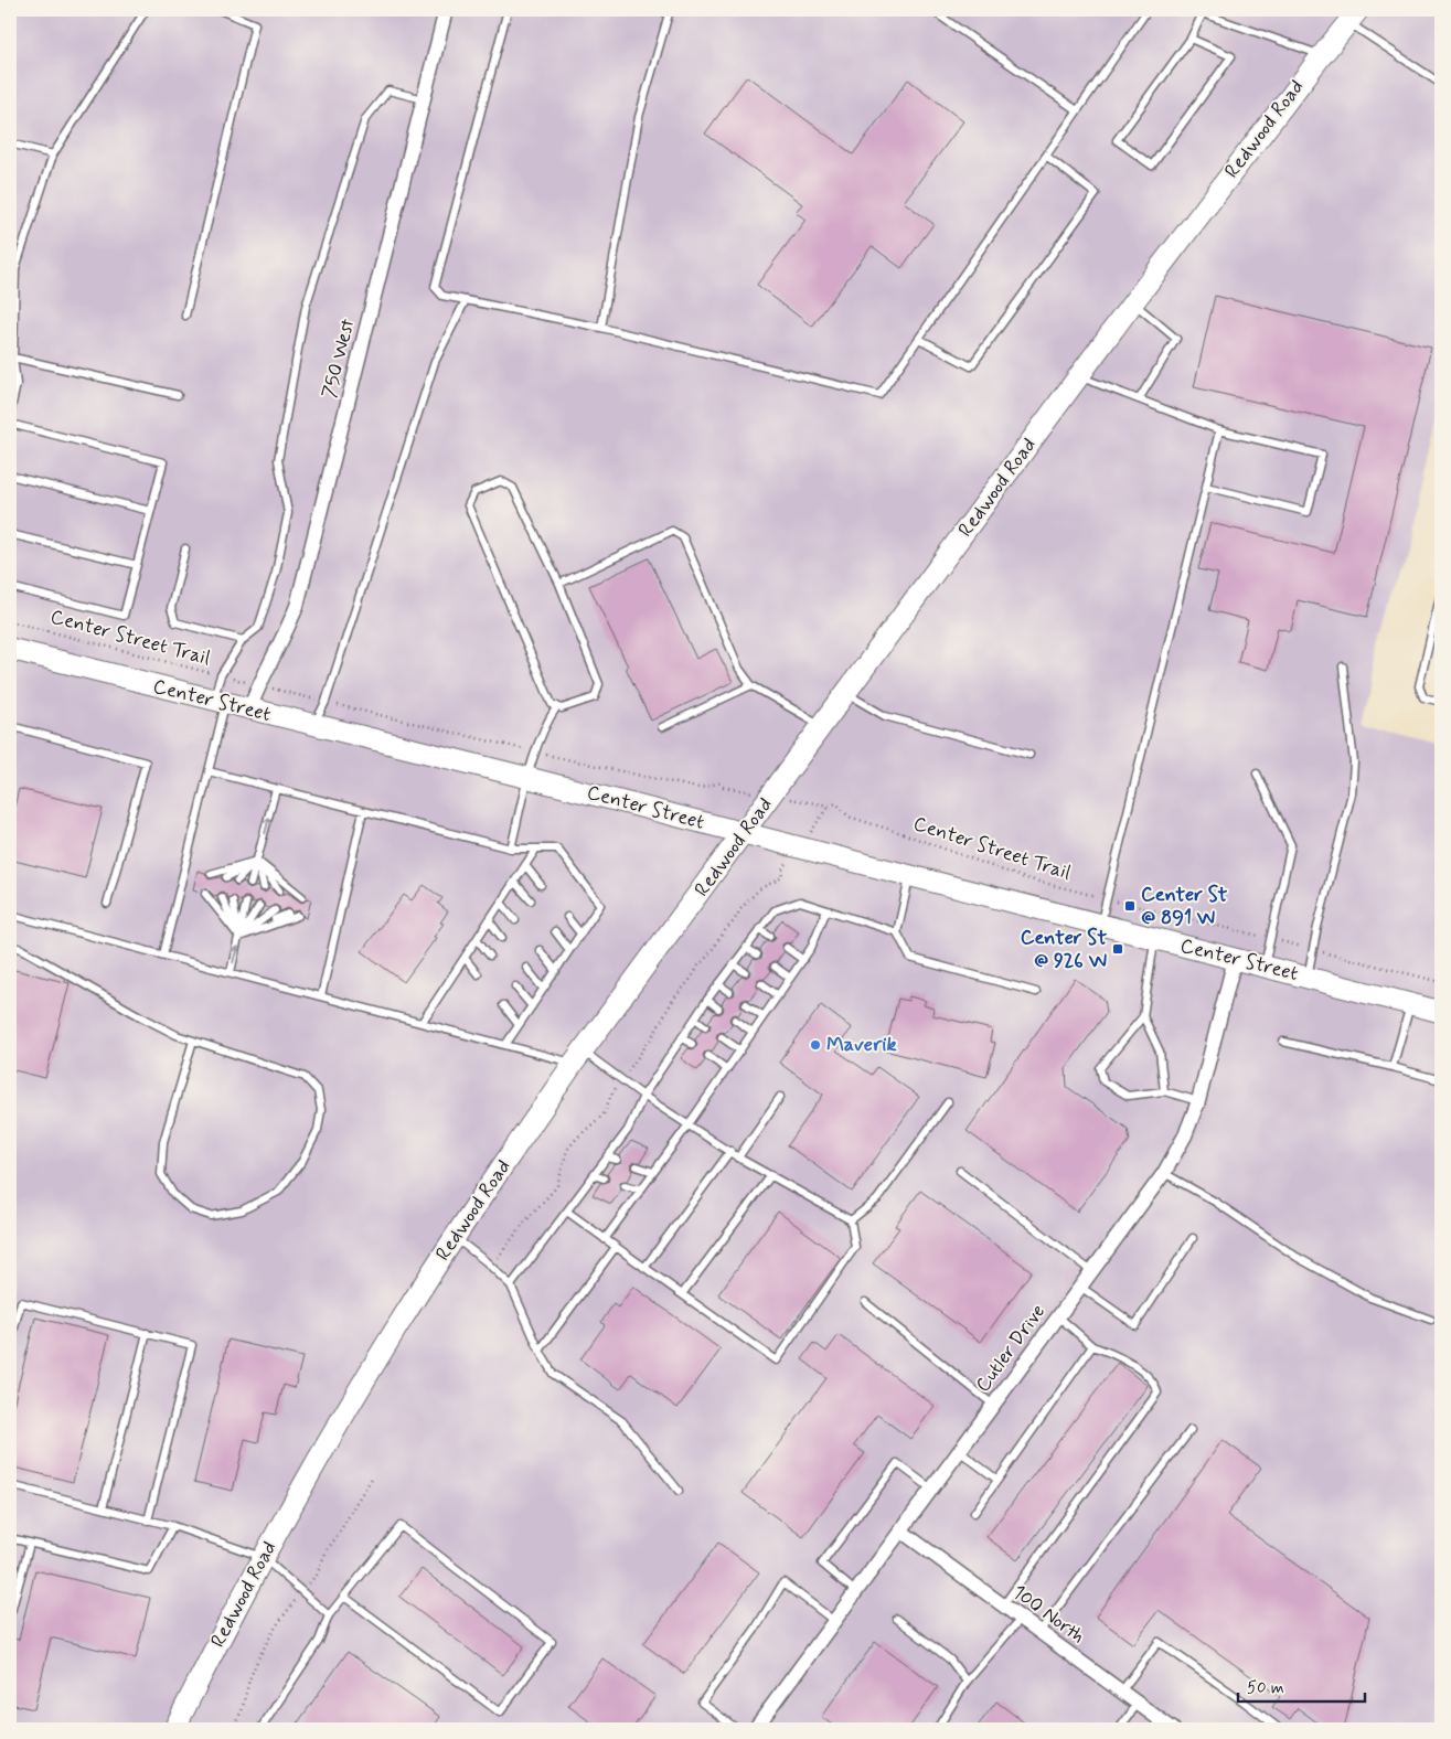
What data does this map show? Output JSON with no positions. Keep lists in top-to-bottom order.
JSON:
{
  "streets": {
    "main road": ["Redwood Road", "Center Street"],
    "street": ["750 West", "Cutler Drive", "100 North"],
    "path": ["Center Street Trail"]
  },
  "crossings": [
    ["Redwood Road", "Center Street"],
    ["750 West", "Center Street"],
    ["Center Street", "Cutler Drive"],
    ["Cutler Drive", "100 North"]
  ],
  "places": {
    "transit": ["Center St @ 891 W", "Center St @ 926 W"],
    "other": ["Maverik"]
  },
  "scale_bar": "50 m"
}
